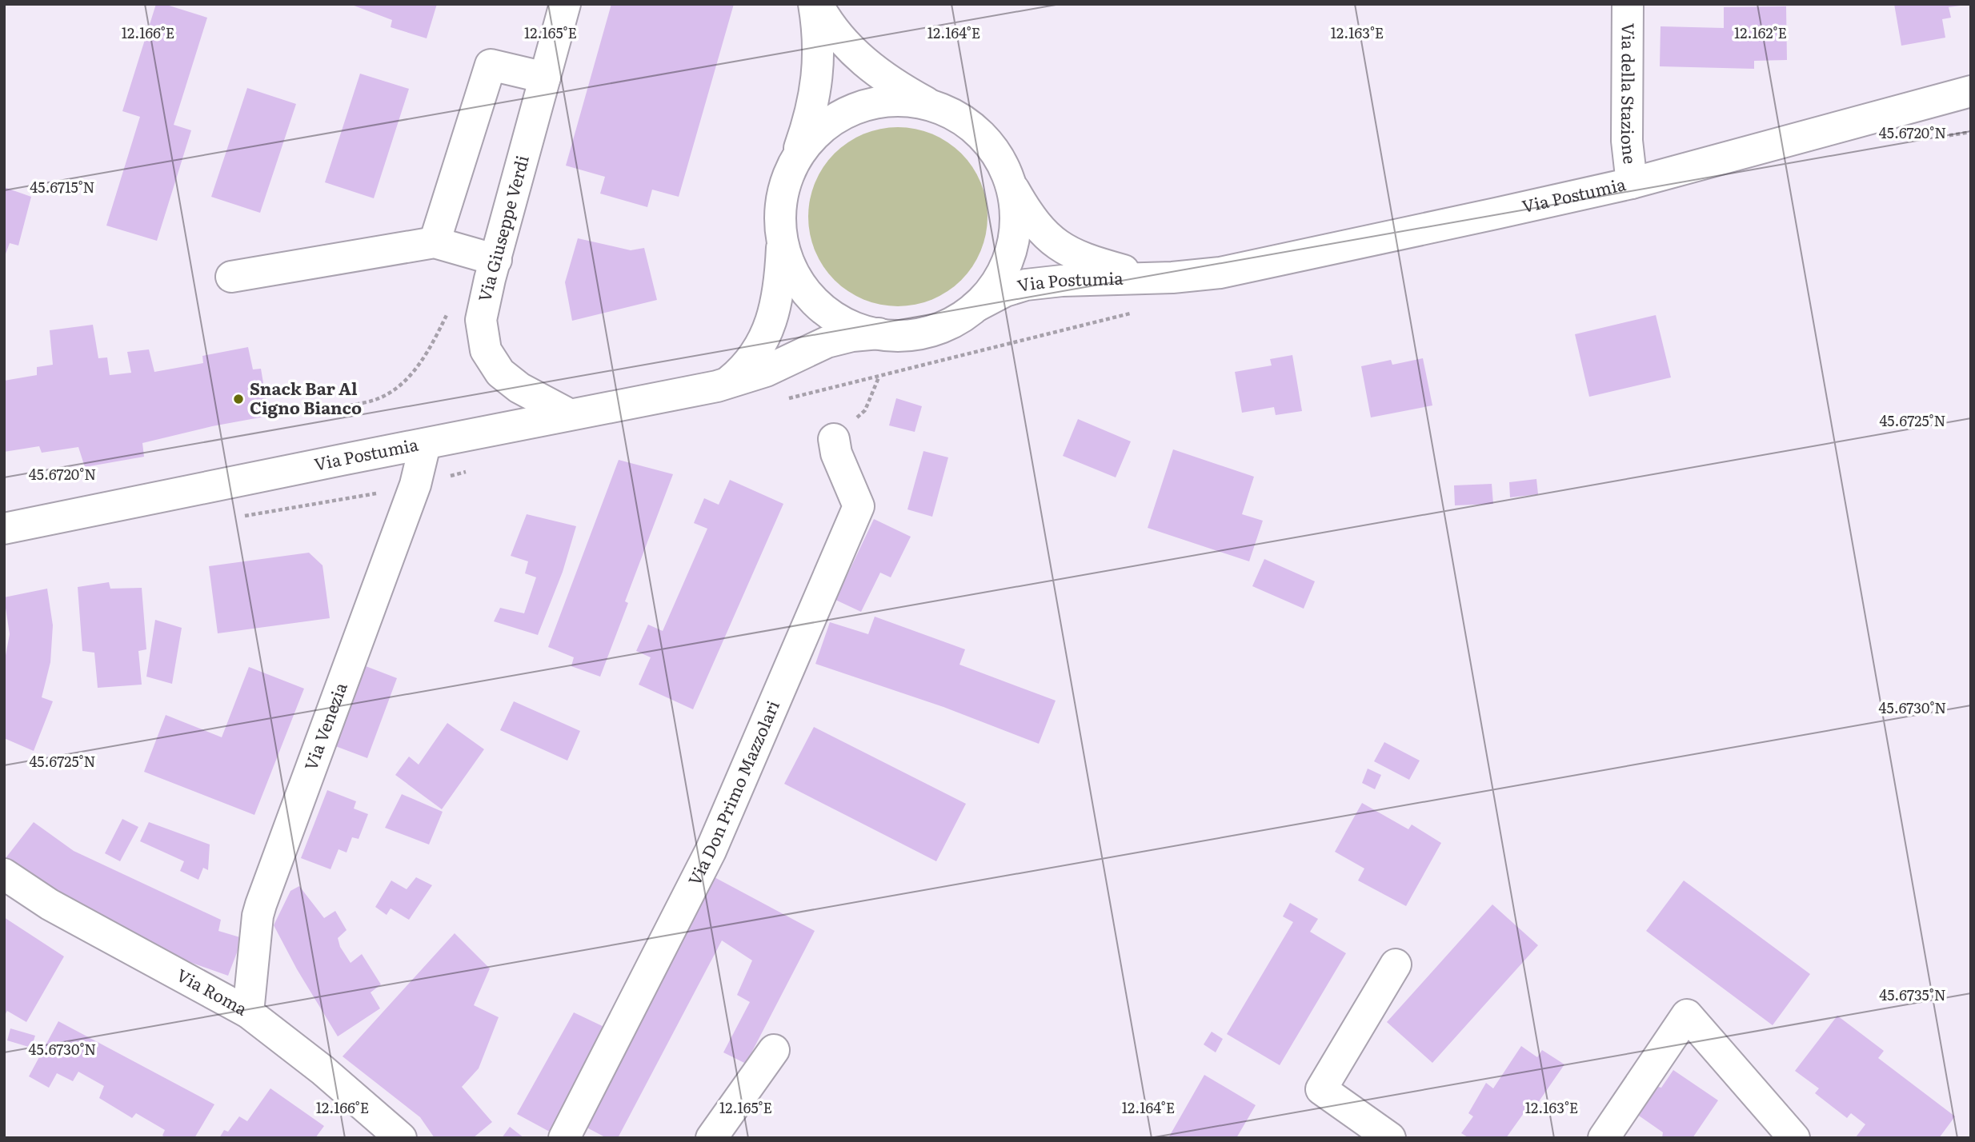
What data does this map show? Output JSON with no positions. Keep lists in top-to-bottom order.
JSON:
{
  "streets": {
    "main road": [
      "Via della Stazione",
      "Via Postumia",
      "Via Giuseppe Verdi",
      "Via Venezia",
      "Via Don Primo Mazzolari",
      "Via Roma"
    ]
  },
  "crossings": [
    ["Via della Stazione", "Via Postumia"],
    ["Via Postumia", "Via Giuseppe Verdi"],
    ["Via Postumia", "Via Venezia"],
    ["Via Venezia", "Via Roma"]
  ],
  "places": ["Snack Bar Al Cigno Bianco"],
  "coordinates": [
    "12.166°E",
    "12.165°E",
    "12.164°E",
    "12.163°E",
    "12.162°E",
    "45.6720°N",
    "45.6715°N",
    "45.6725°N",
    "45.6730°N",
    "45.6735°N"
  ]
}
